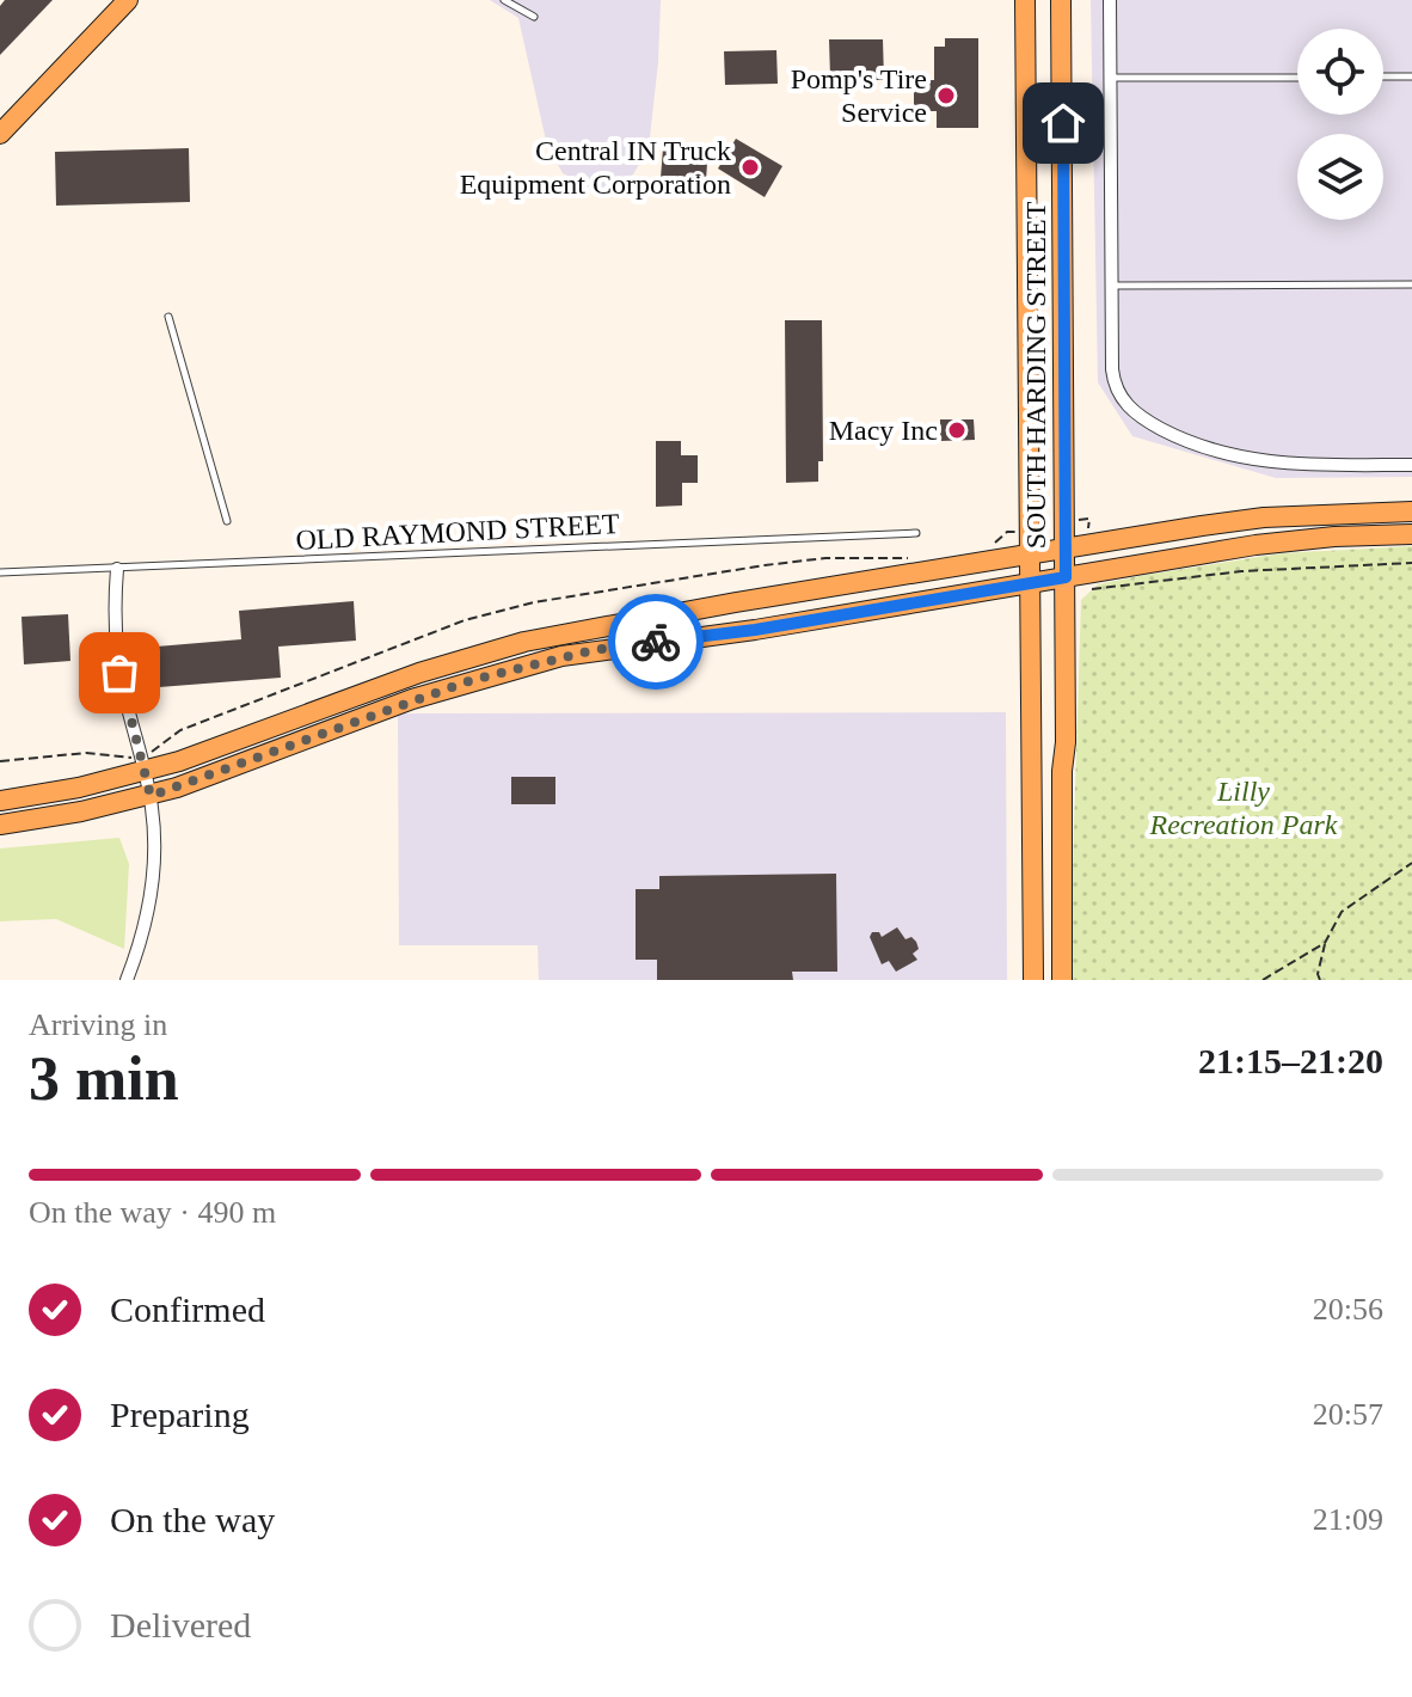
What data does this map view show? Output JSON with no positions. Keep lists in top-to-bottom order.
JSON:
{
  "streets": {
    "main road": ["SOUTH HARDING STREET"],
    "lane": ["OLD RAYMOND STREET"]
  },
  "parks": ["Lilly Recreation Park"],
  "places": ["Pomp's Tire Service", "Central IN Truck Equipment Corporation", "Macy Inc"],
  "page": {
    "heading": ["3 min", "Arriving in", "21:15–21:20"],
    "bar": "On the way · 490 m",
    "list": [
      ["Confirmed", "20:56"],
      ["Preparing", "20:57"],
      ["On the way", "21:09"],
      "Delivered"
    ]
  }
}
